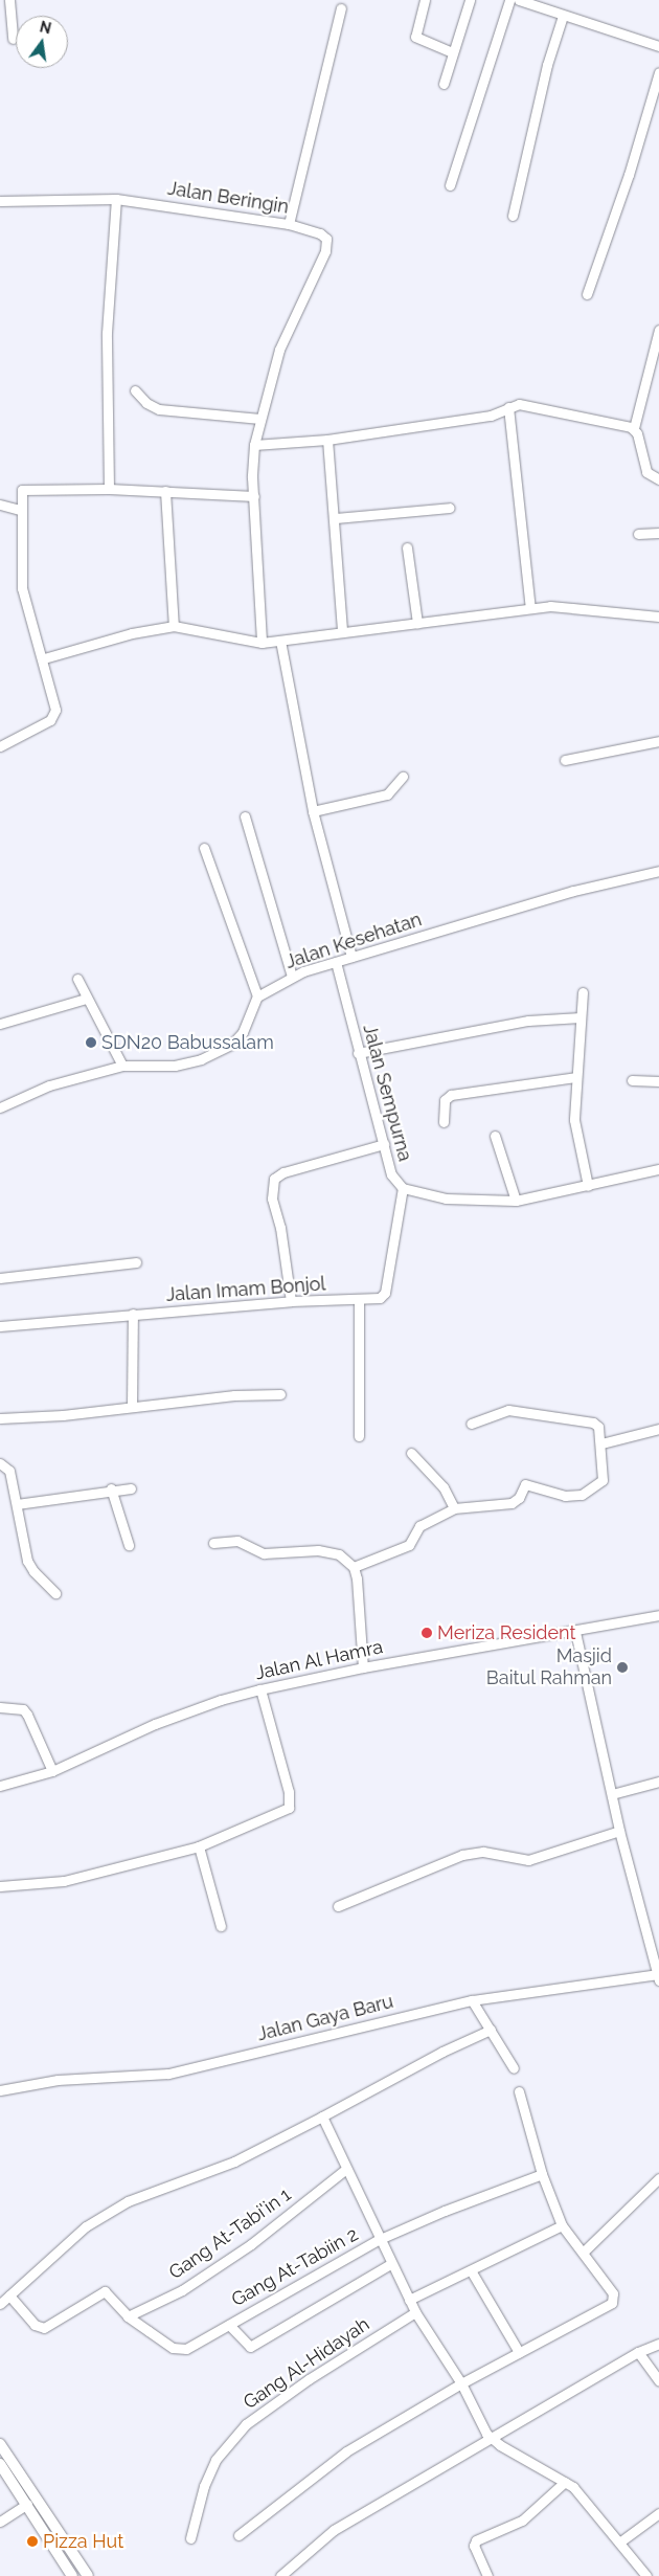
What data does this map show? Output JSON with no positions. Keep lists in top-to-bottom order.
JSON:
{
  "streets": {
    "street": [
      "Jalan Beringin",
      "Jalan Kesehatan",
      "Jalan Sempurna",
      "Jalan Imam Bonjol",
      "Jalan Al Hamra",
      "Jalan Gaya Baru",
      "Gang At-Tabi'in 1",
      "Gang At-Tabiin 2",
      "Gang Al-Hidayah"
    ]
  },
  "crossings": [
    ["Jalan Kesehatan", "Jalan Sempurna"],
    ["Jalan Sempurna", "Jalan Imam Bonjol"],
    ["Gang At-Tabi'in 1", "Gang At-Tabiin 2"]
  ],
  "places": [
    "SDN20 Babussalam",
    "Meriza Resident",
    "Masjid Baitul Rahman",
    "Pizza Hut"
  ],
  "north": "top"
}
